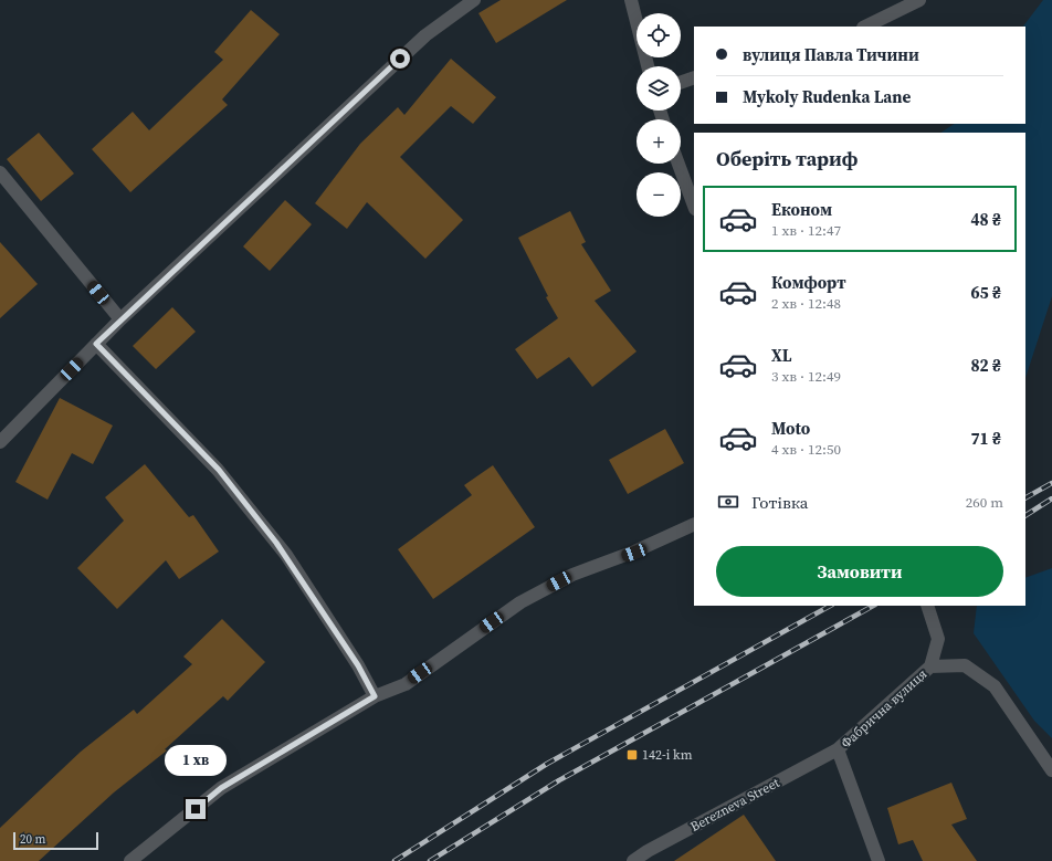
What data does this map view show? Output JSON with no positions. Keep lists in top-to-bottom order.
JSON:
{
  "streets": {
    "street": ["Фабрична вулиця", "Berezneva Street"]
  },
  "crossings": [
    ["Фабрична вулиця", "Berezneva Street"]
  ],
  "places": {
    "transit": ["142-i km"]
  },
  "scale_bar": "20 m",
  "page": {
    "map_buttons": ["+", "−"],
    "banner": ["вулиця Павла Тичини", "Mykoly Rudenka Lane"],
    "heading": "Оберіть тариф",
    "list": [
      {
        "name": "Економ",
        "note": "1 хв · 12:47",
        "value": "48 ₴"
      },
      {
        "name": "Комфорт",
        "note": "2 хв · 12:48",
        "value": "65 ₴"
      },
      {
        "name": "XL",
        "note": "3 хв · 12:49",
        "value": "82 ₴"
      },
      {
        "name": "Moto",
        "note": "4 хв · 12:50",
        "value": "71 ₴"
      }
    ],
    "pay": ["Готівка", "260 m"],
    "buttons": "Замовити",
    "bubble": "1 хв",
    "scale": "20 m"
  }
}
